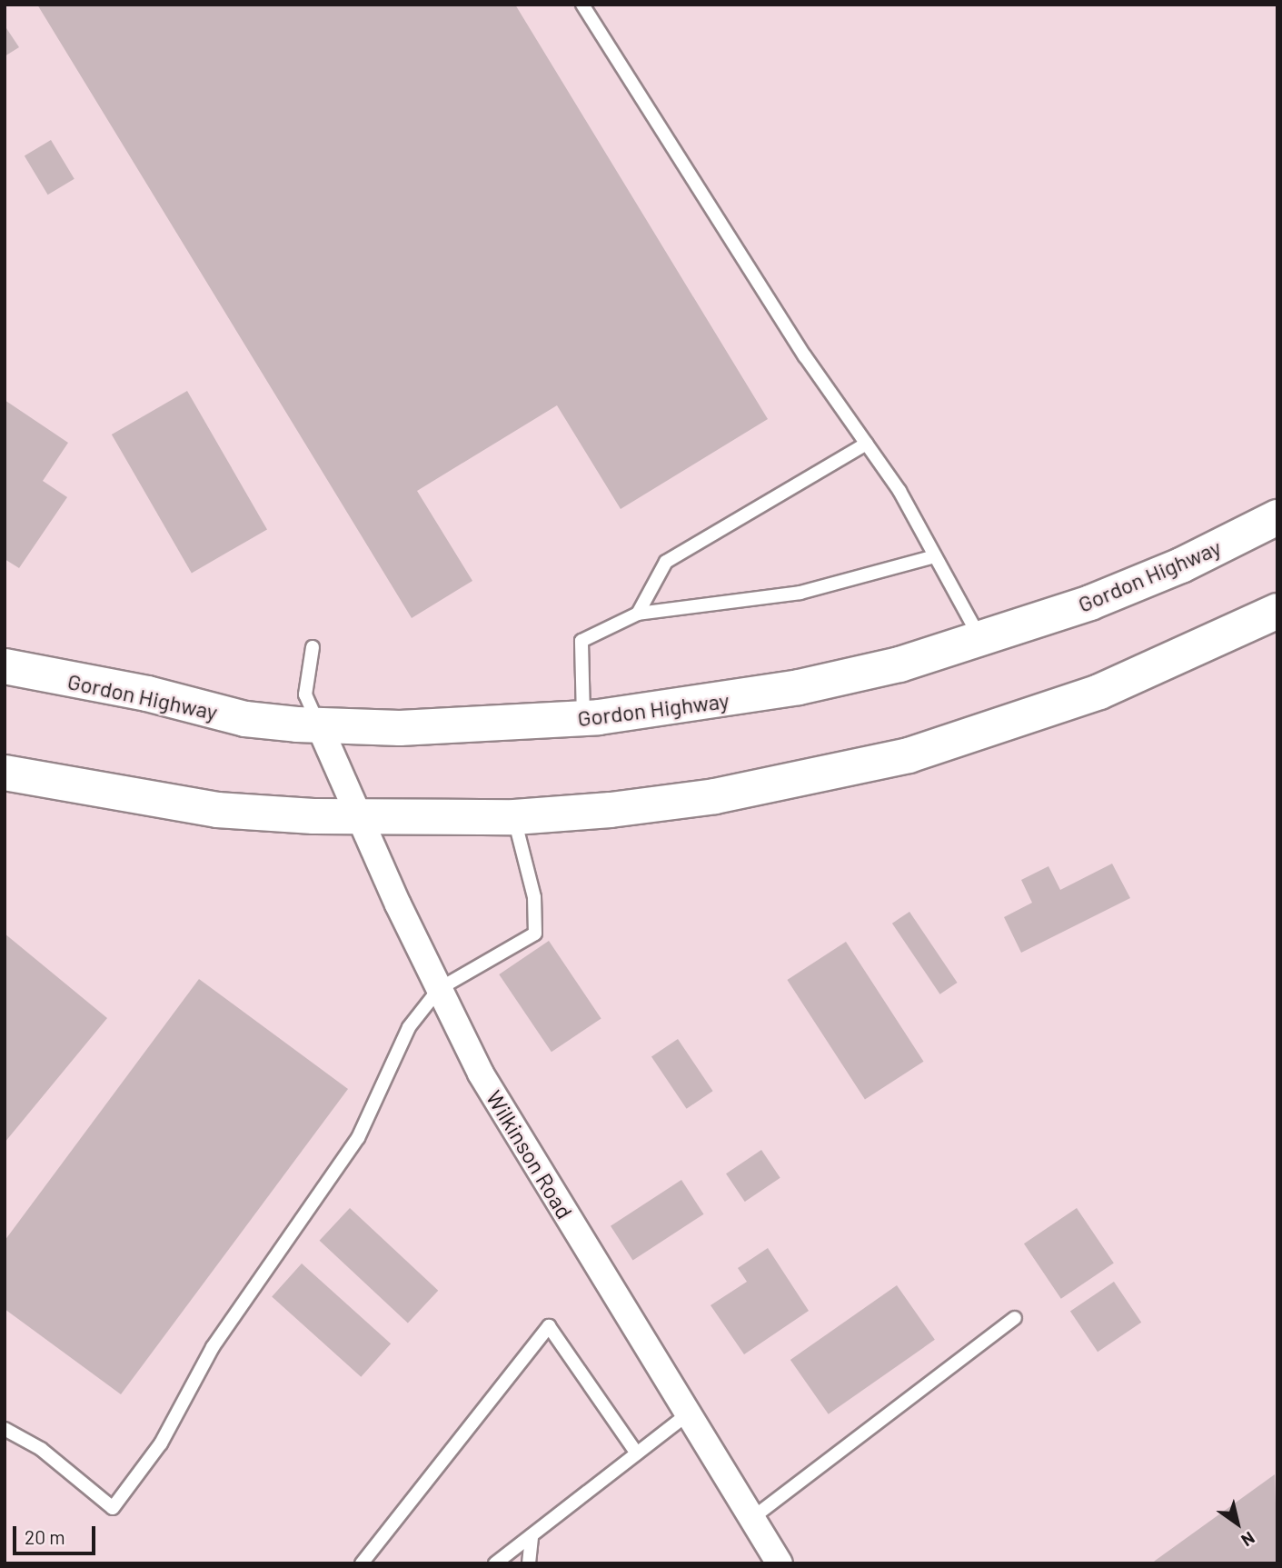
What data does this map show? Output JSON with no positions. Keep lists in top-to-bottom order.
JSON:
{
  "streets": {
    "highway": ["Gordon Highway"],
    "street": ["Wilkinson Road"]
  },
  "crossings": [
    ["Gordon Highway", "Wilkinson Road"]
  ],
  "scale_bar": "20 m",
  "north": "bottom right"
}
